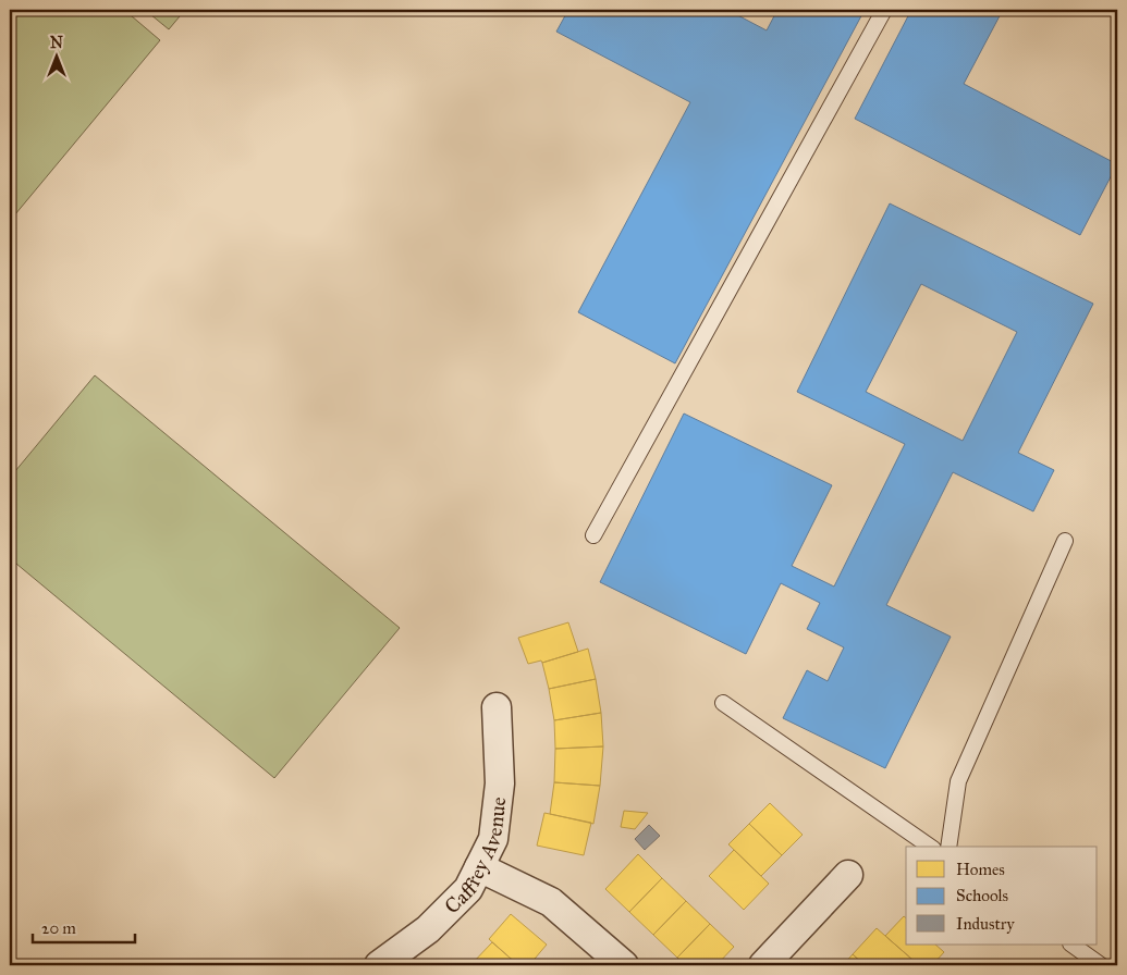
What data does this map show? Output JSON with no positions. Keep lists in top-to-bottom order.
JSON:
{
  "streets": {
    "street": ["Caffrey Avenue"]
  },
  "legend": ["Homes", "Schools", "Industry"],
  "scale_bar": "20 m",
  "north": "top"
}
